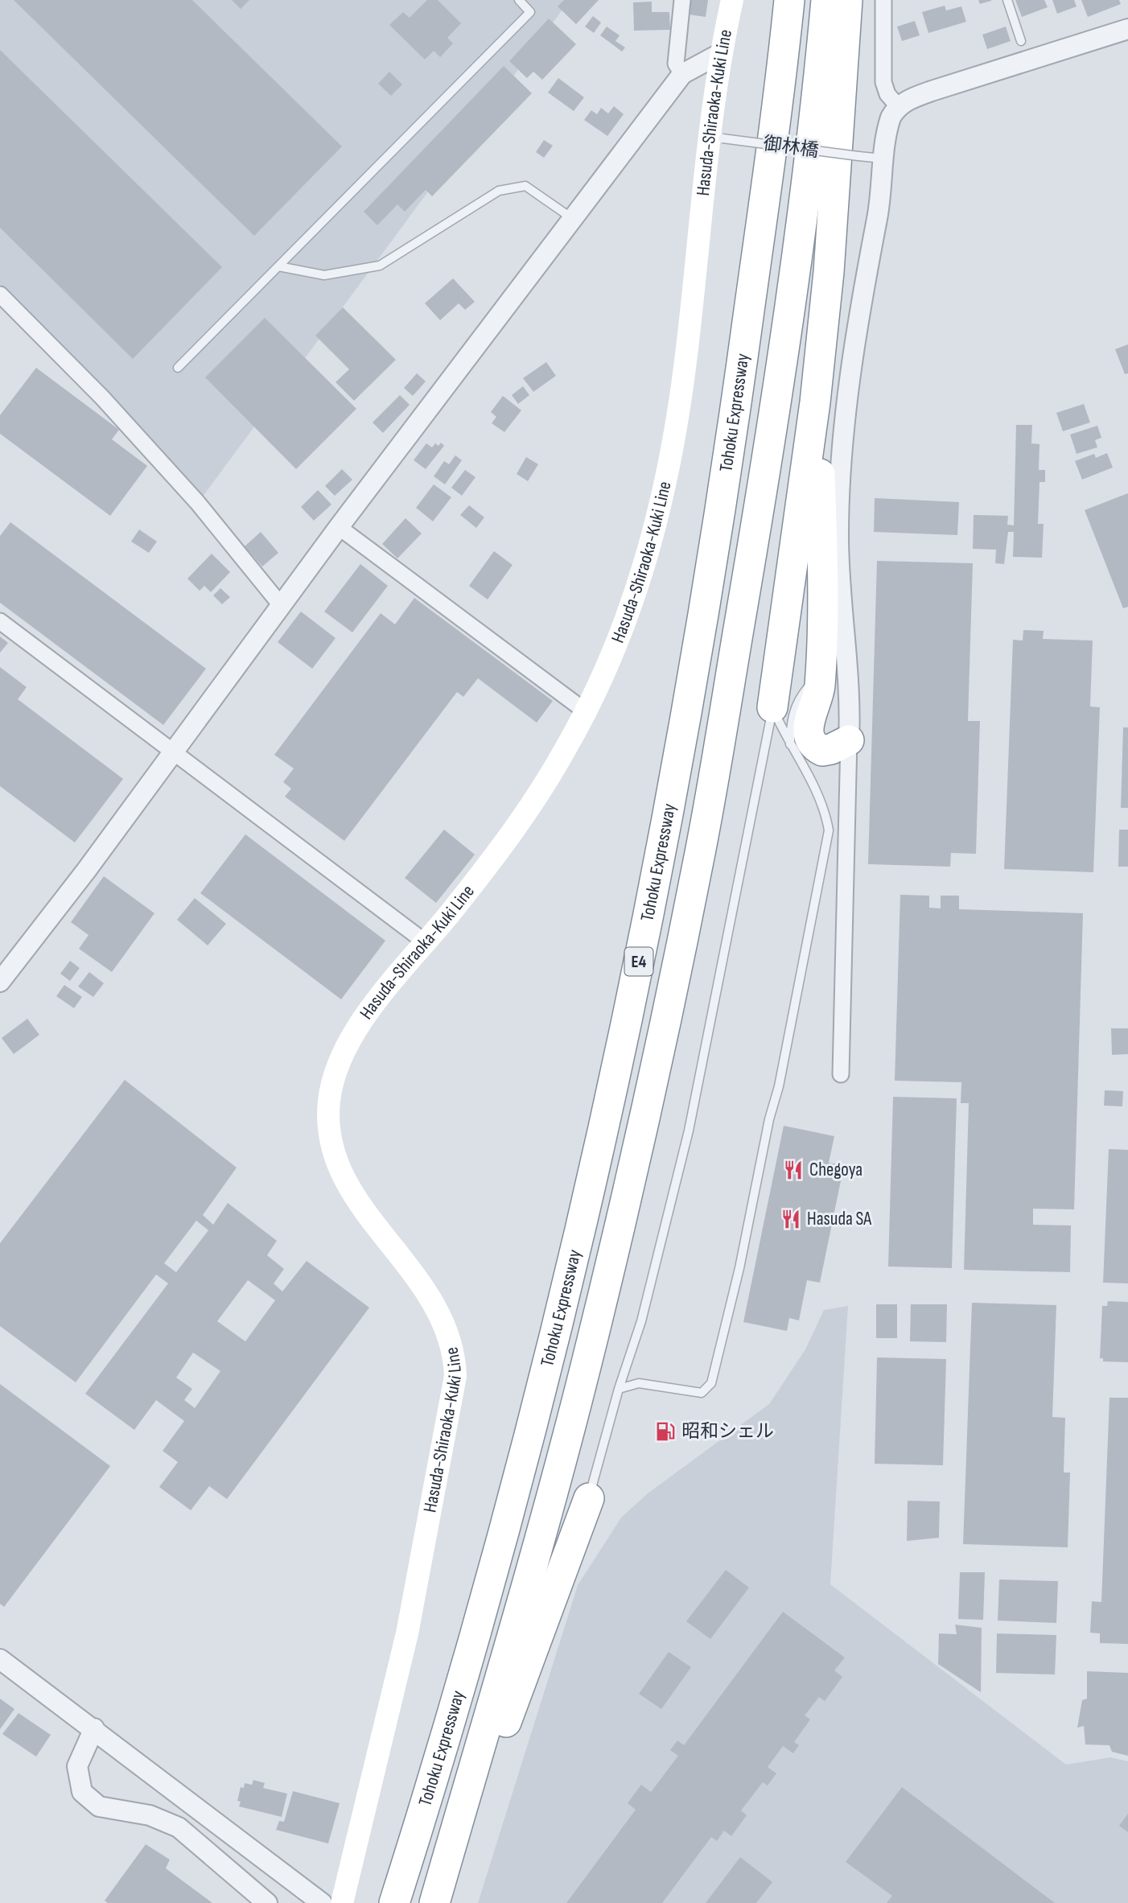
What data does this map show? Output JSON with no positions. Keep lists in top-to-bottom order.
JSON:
{
  "streets": {
    "highway": ["Tohoku Expressway", "E4"],
    "main road": ["Hasuda-Shiraoka-Kuki Line"],
    "lane": ["御林橋"]
  },
  "crossings": [
    ["Hasuda-Shiraoka-Kuki Line", "御林橋"]
  ],
  "places": {
    "restaurant": ["Chegoya", "Hasuda SA"],
    "fuel station": ["昭和シェル"]
  }
}
